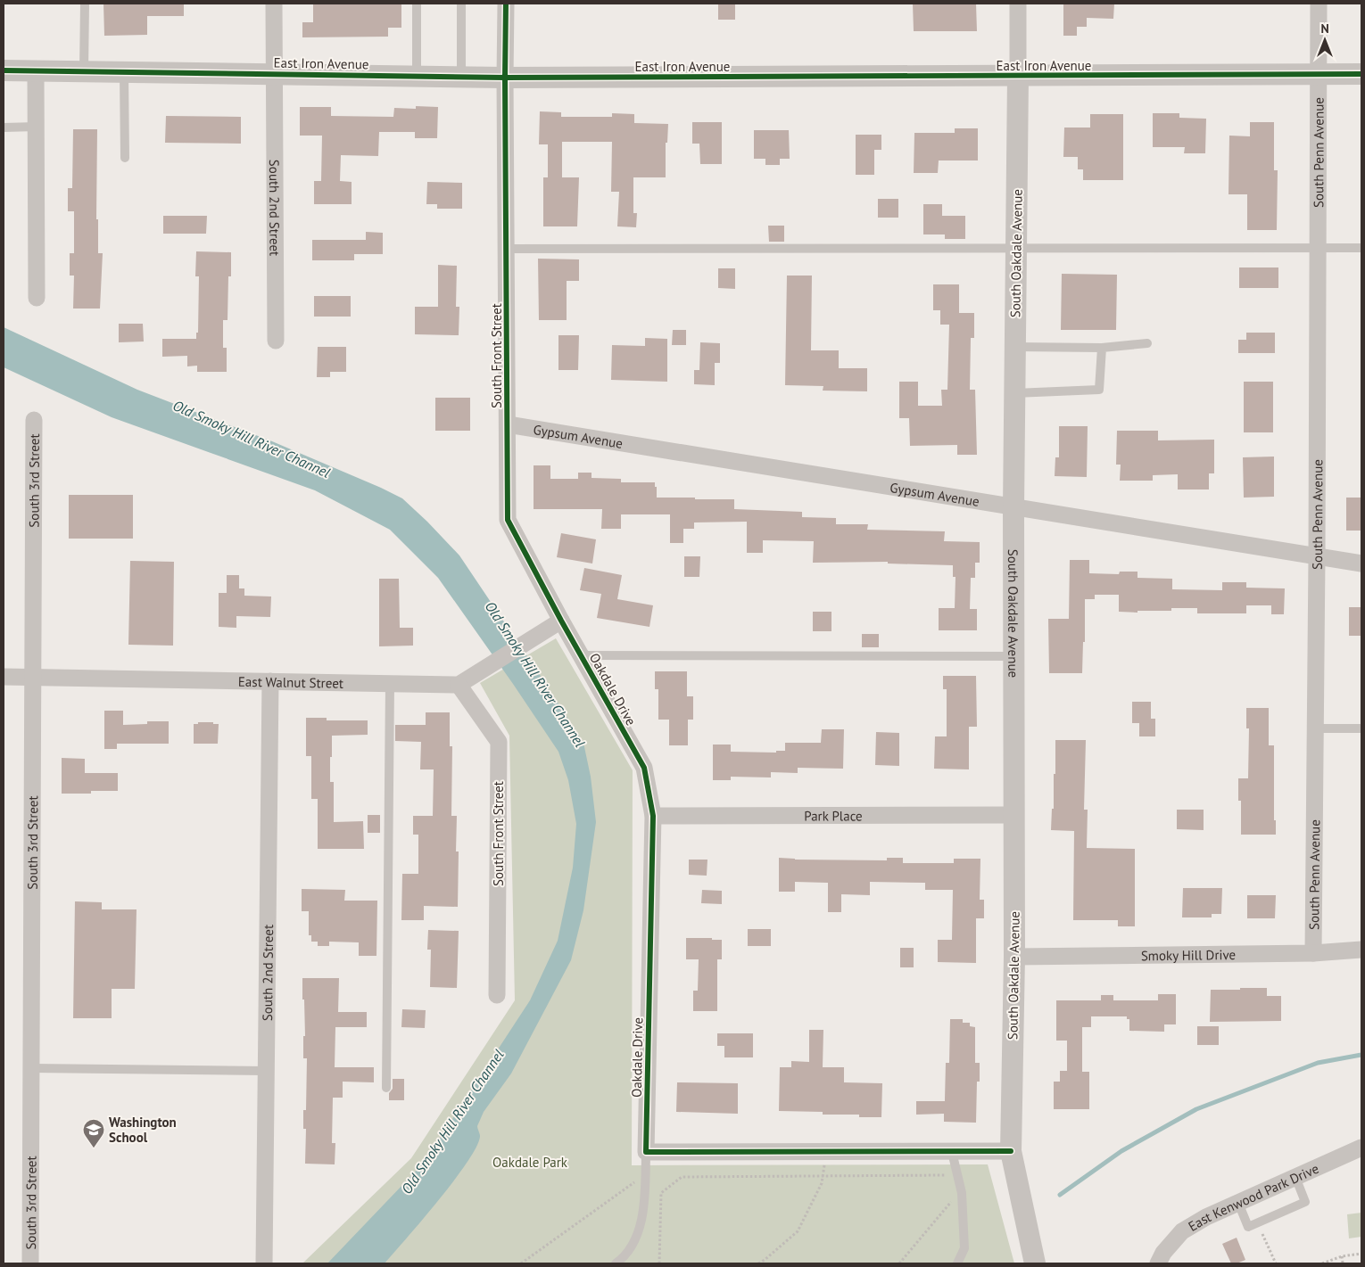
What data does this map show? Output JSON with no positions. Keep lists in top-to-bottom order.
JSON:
{
  "streets": {
    "street": [
      "East Iron Avenue",
      "South Penn Avenue",
      "South 2nd Street",
      "South Oakdale Avenue",
      "South Front Street",
      "Gypsum Avenue",
      "South 3rd Street",
      "East Walnut Street",
      "Oakdale Drive",
      "Park Place",
      "Smoky Hill Drive",
      "East Kenwood Park Drive"
    ]
  },
  "crossings": [
    ["East Iron Avenue", "South Penn Avenue"],
    ["East Iron Avenue", "South 2nd Street"],
    ["East Iron Avenue", "South Oakdale Avenue"],
    ["East Iron Avenue", "South Front Street"],
    ["South Penn Avenue", "Gypsum Avenue"],
    ["South Penn Avenue", "Smoky Hill Drive"],
    ["South 2nd Street", "East Walnut Street"],
    ["South Oakdale Avenue", "Gypsum Avenue"],
    ["South Oakdale Avenue", "Park Place"],
    ["South Oakdale Avenue", "Smoky Hill Drive"],
    ["South Front Street", "Gypsum Avenue"],
    ["South Front Street", "East Walnut Street"],
    ["South Front Street", "Oakdale Drive"],
    ["South 3rd Street", "East Walnut Street"],
    ["Oakdale Drive", "Park Place"]
  ],
  "water": ["Old Smoky Hill River Channel"],
  "parks": ["Oakdale Park"],
  "places": {
    "school or university": ["Washington School"]
  },
  "north": "top"
}
